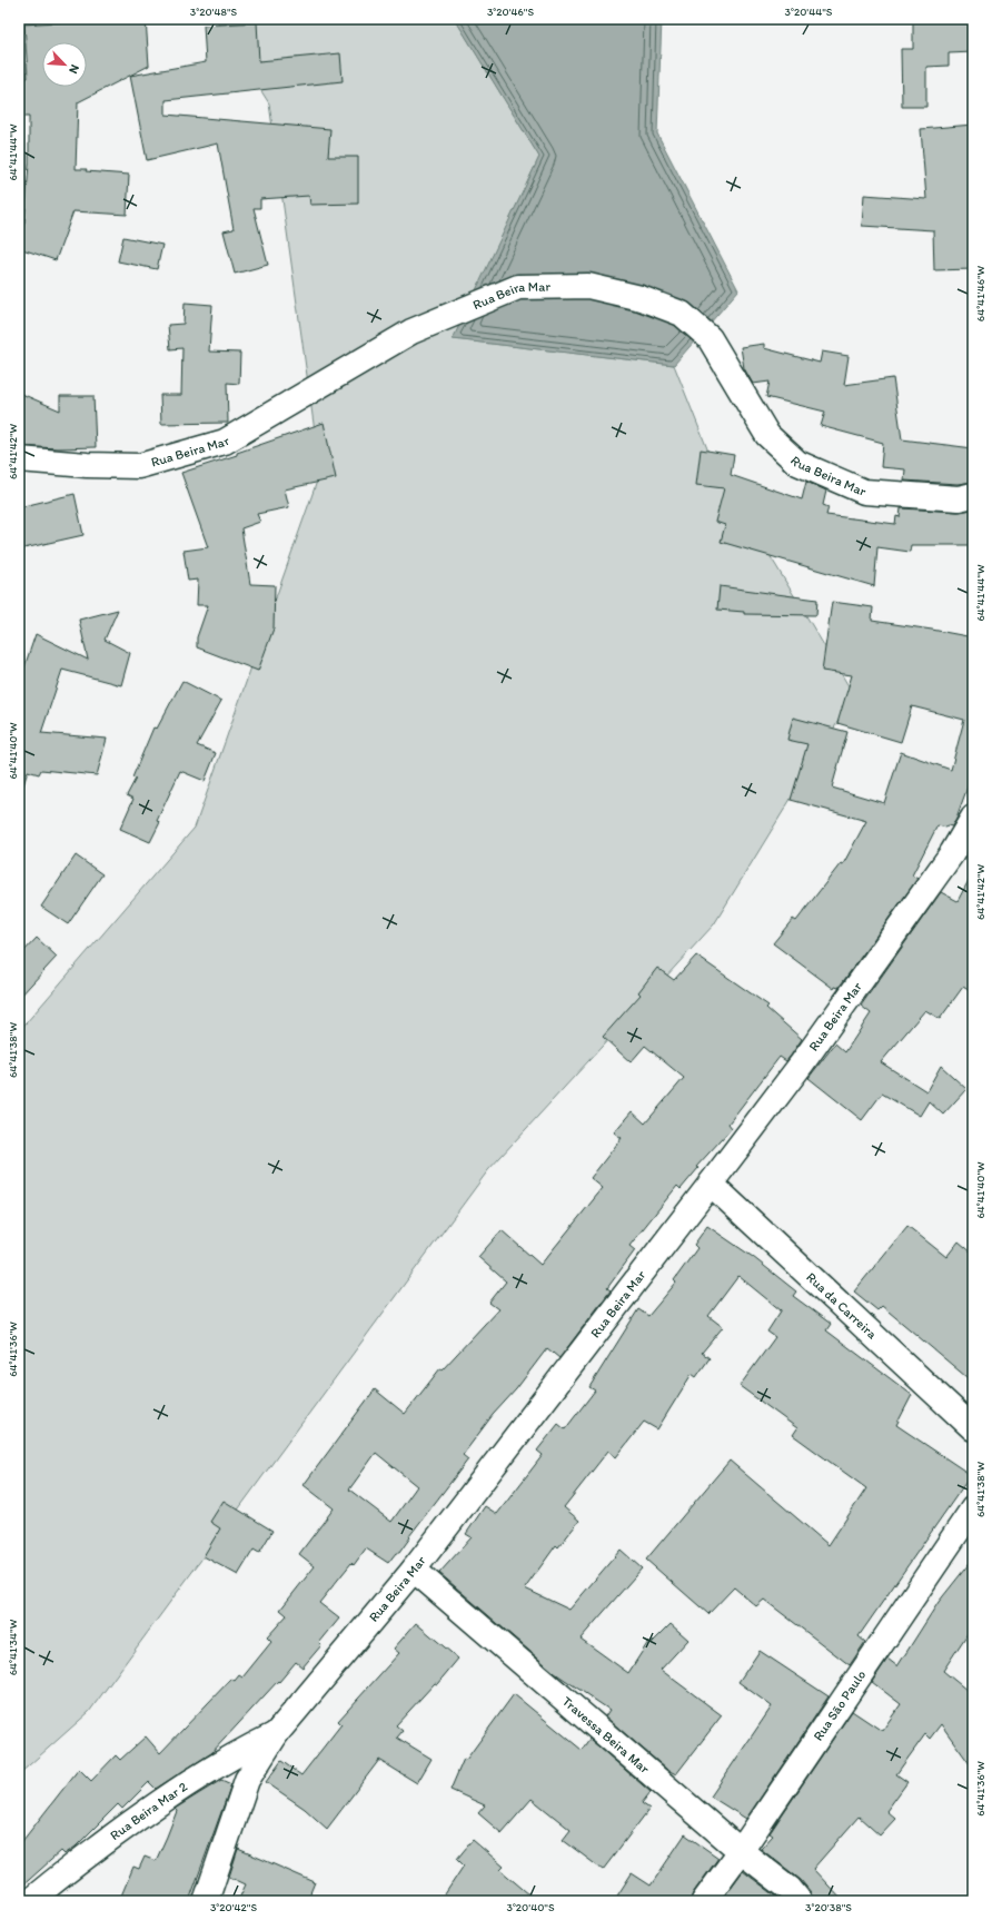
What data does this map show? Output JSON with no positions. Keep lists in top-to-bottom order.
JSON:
{
  "streets": {
    "street": [
      "Rua Beira Mar",
      "Rua da Carreira",
      "Rua São Paulo",
      "Travessa Beira Mar",
      "Rua Beira Mar 2"
    ]
  },
  "crossings": [
    ["Rua Beira Mar", "Rua da Carreira"],
    ["Rua Beira Mar", "Travessa Beira Mar"],
    ["Rua Beira Mar", "Rua Beira Mar 2"],
    ["Rua São Paulo", "Travessa Beira Mar"]
  ],
  "north": "bottom right",
  "coordinates": [
    "3°20'48\"S",
    "3°20'46\"S",
    "3°20'44\"S",
    "64°41'44\"W",
    "64°41'46\"W",
    "64°41'42\"W",
    "64°41'40\"W",
    "64°41'38\"W",
    "64°41'36\"W",
    "64°41'34\"W",
    "3°20'42\"S",
    "3°20'40\"S",
    "3°20'38\"S"
  ]
}
